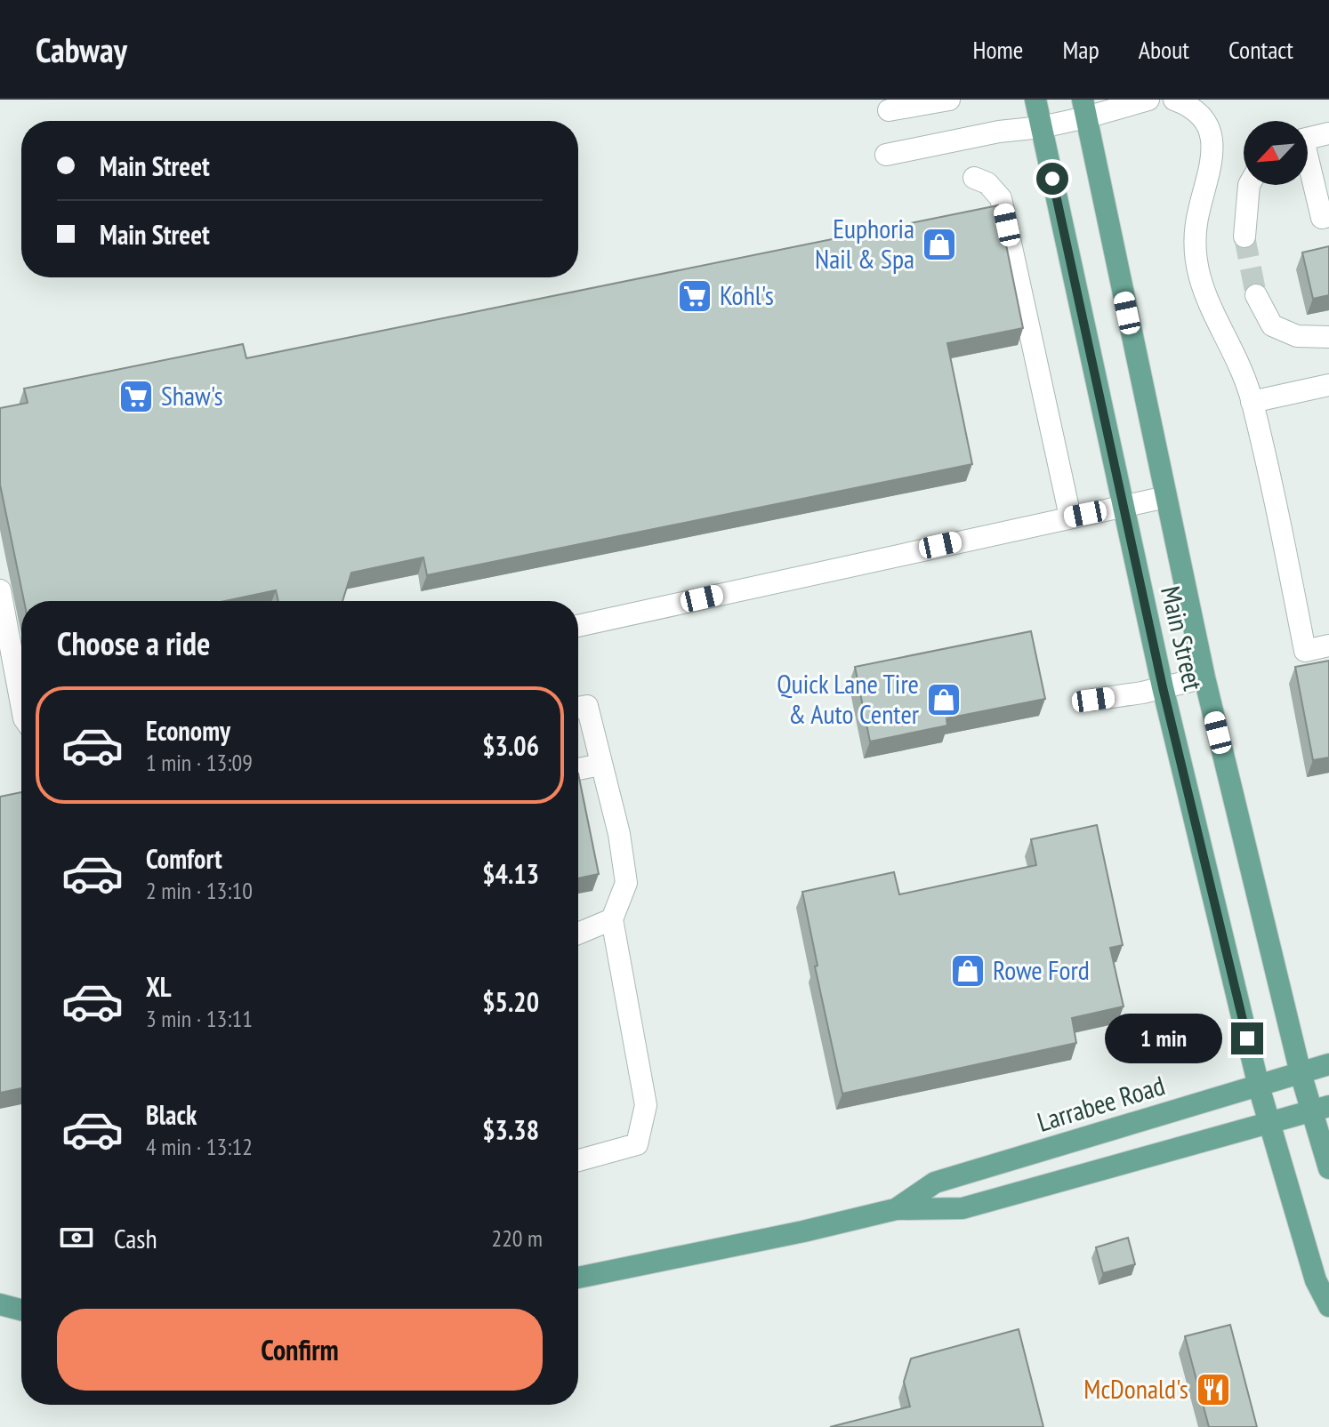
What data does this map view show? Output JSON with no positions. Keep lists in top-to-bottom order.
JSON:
{
  "streets": {
    "main road": ["Main Street", "Larrabee Road"]
  },
  "crossings": [
    ["Main Street", "Larrabee Road"]
  ],
  "places": {
    "shop": ["Euphoria Nail & Spa", "Quick Lane Tire & Auto Center", "Rowe Ford"],
    "supermarket": ["Kohl's", "Shaw's"],
    "restaurant": ["McDonald's"]
  },
  "north": "bottom left",
  "page": {
    "header": "Cabway",
    "nav": [
      "Home",
      "Map",
      "About",
      "Contact"
    ],
    "banner": ["Main Street", "Main Street"],
    "heading": "Choose a ride",
    "list": [
      {
        "name": "Economy",
        "note": "1 min · 13:09",
        "value": "$3.06"
      },
      {
        "name": "Comfort",
        "note": "2 min · 13:10",
        "value": "$4.13"
      },
      {
        "name": "XL",
        "note": "3 min · 13:11",
        "value": "$5.20"
      },
      {
        "name": "Black",
        "note": "4 min · 13:12",
        "value": "$3.38"
      }
    ],
    "bubble": "1 min",
    "pay": ["Cash", "220 m"],
    "buttons": "Confirm"
  }
}
